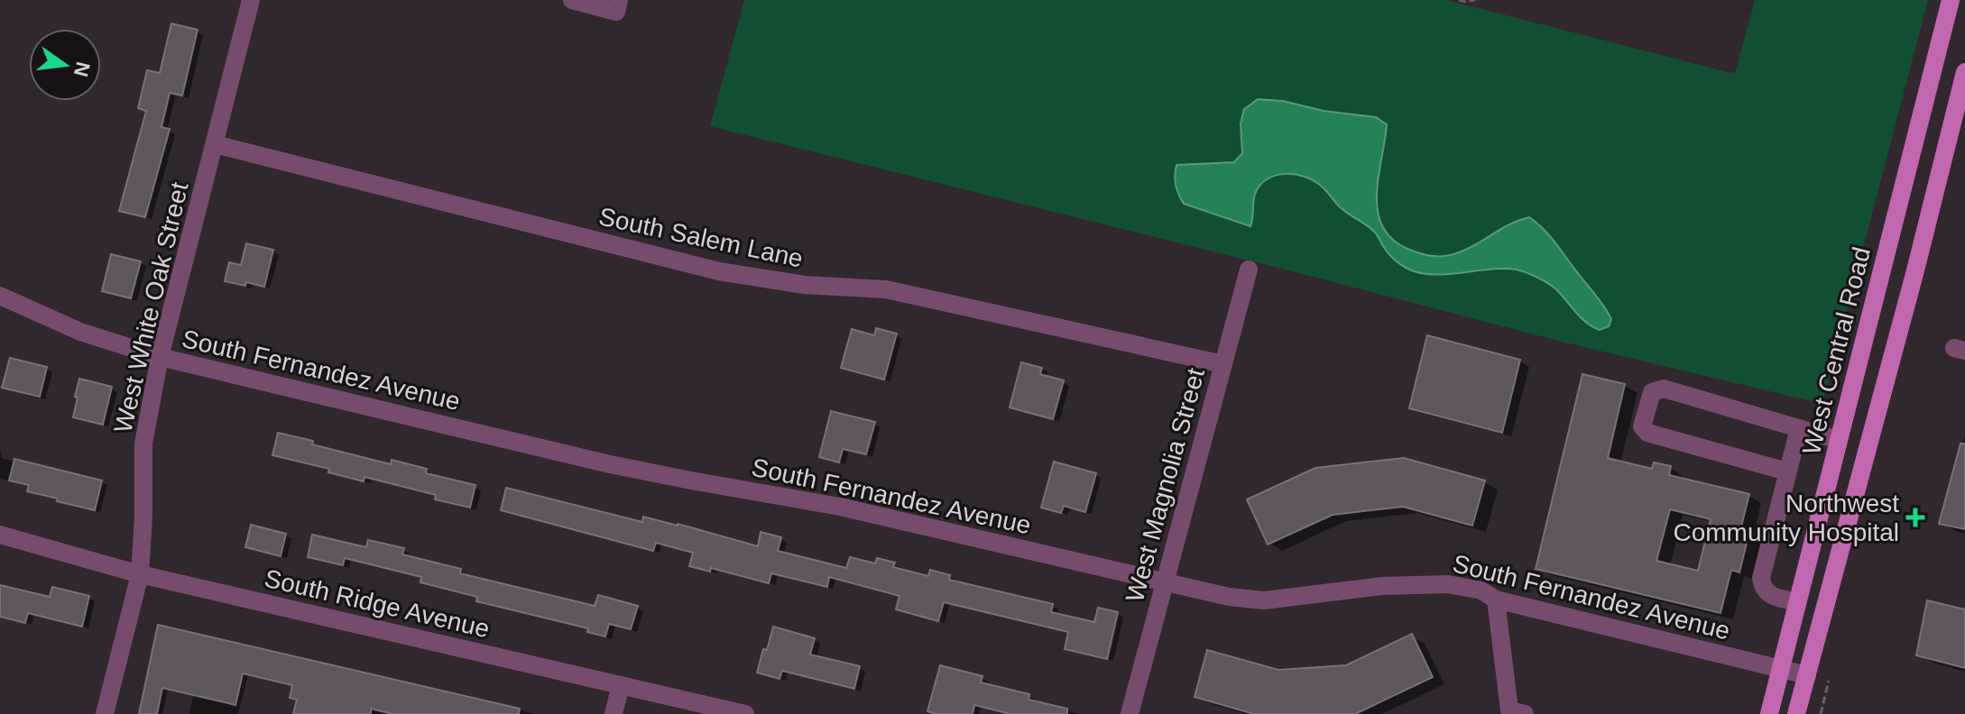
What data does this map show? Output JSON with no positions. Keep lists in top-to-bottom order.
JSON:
{
  "streets": {
    "main road": ["West Central Road"],
    "street": [
      "South Salem Lane",
      "West White Oak Street",
      "South Fernandez Avenue",
      "West Magnolia Street",
      "South Ridge Avenue"
    ]
  },
  "crossings": [
    ["South Salem Lane", "West White Oak Street"],
    ["South Salem Lane", "West Magnolia Street"],
    ["West White Oak Street", "South Fernandez Avenue"],
    ["West White Oak Street", "South Ridge Avenue"],
    ["West Central Road", "South Fernandez Avenue"],
    ["South Fernandez Avenue", "West Magnolia Street"]
  ],
  "places": {
    "health": ["Northwest Community Hospital"]
  },
  "north": "right"
}
